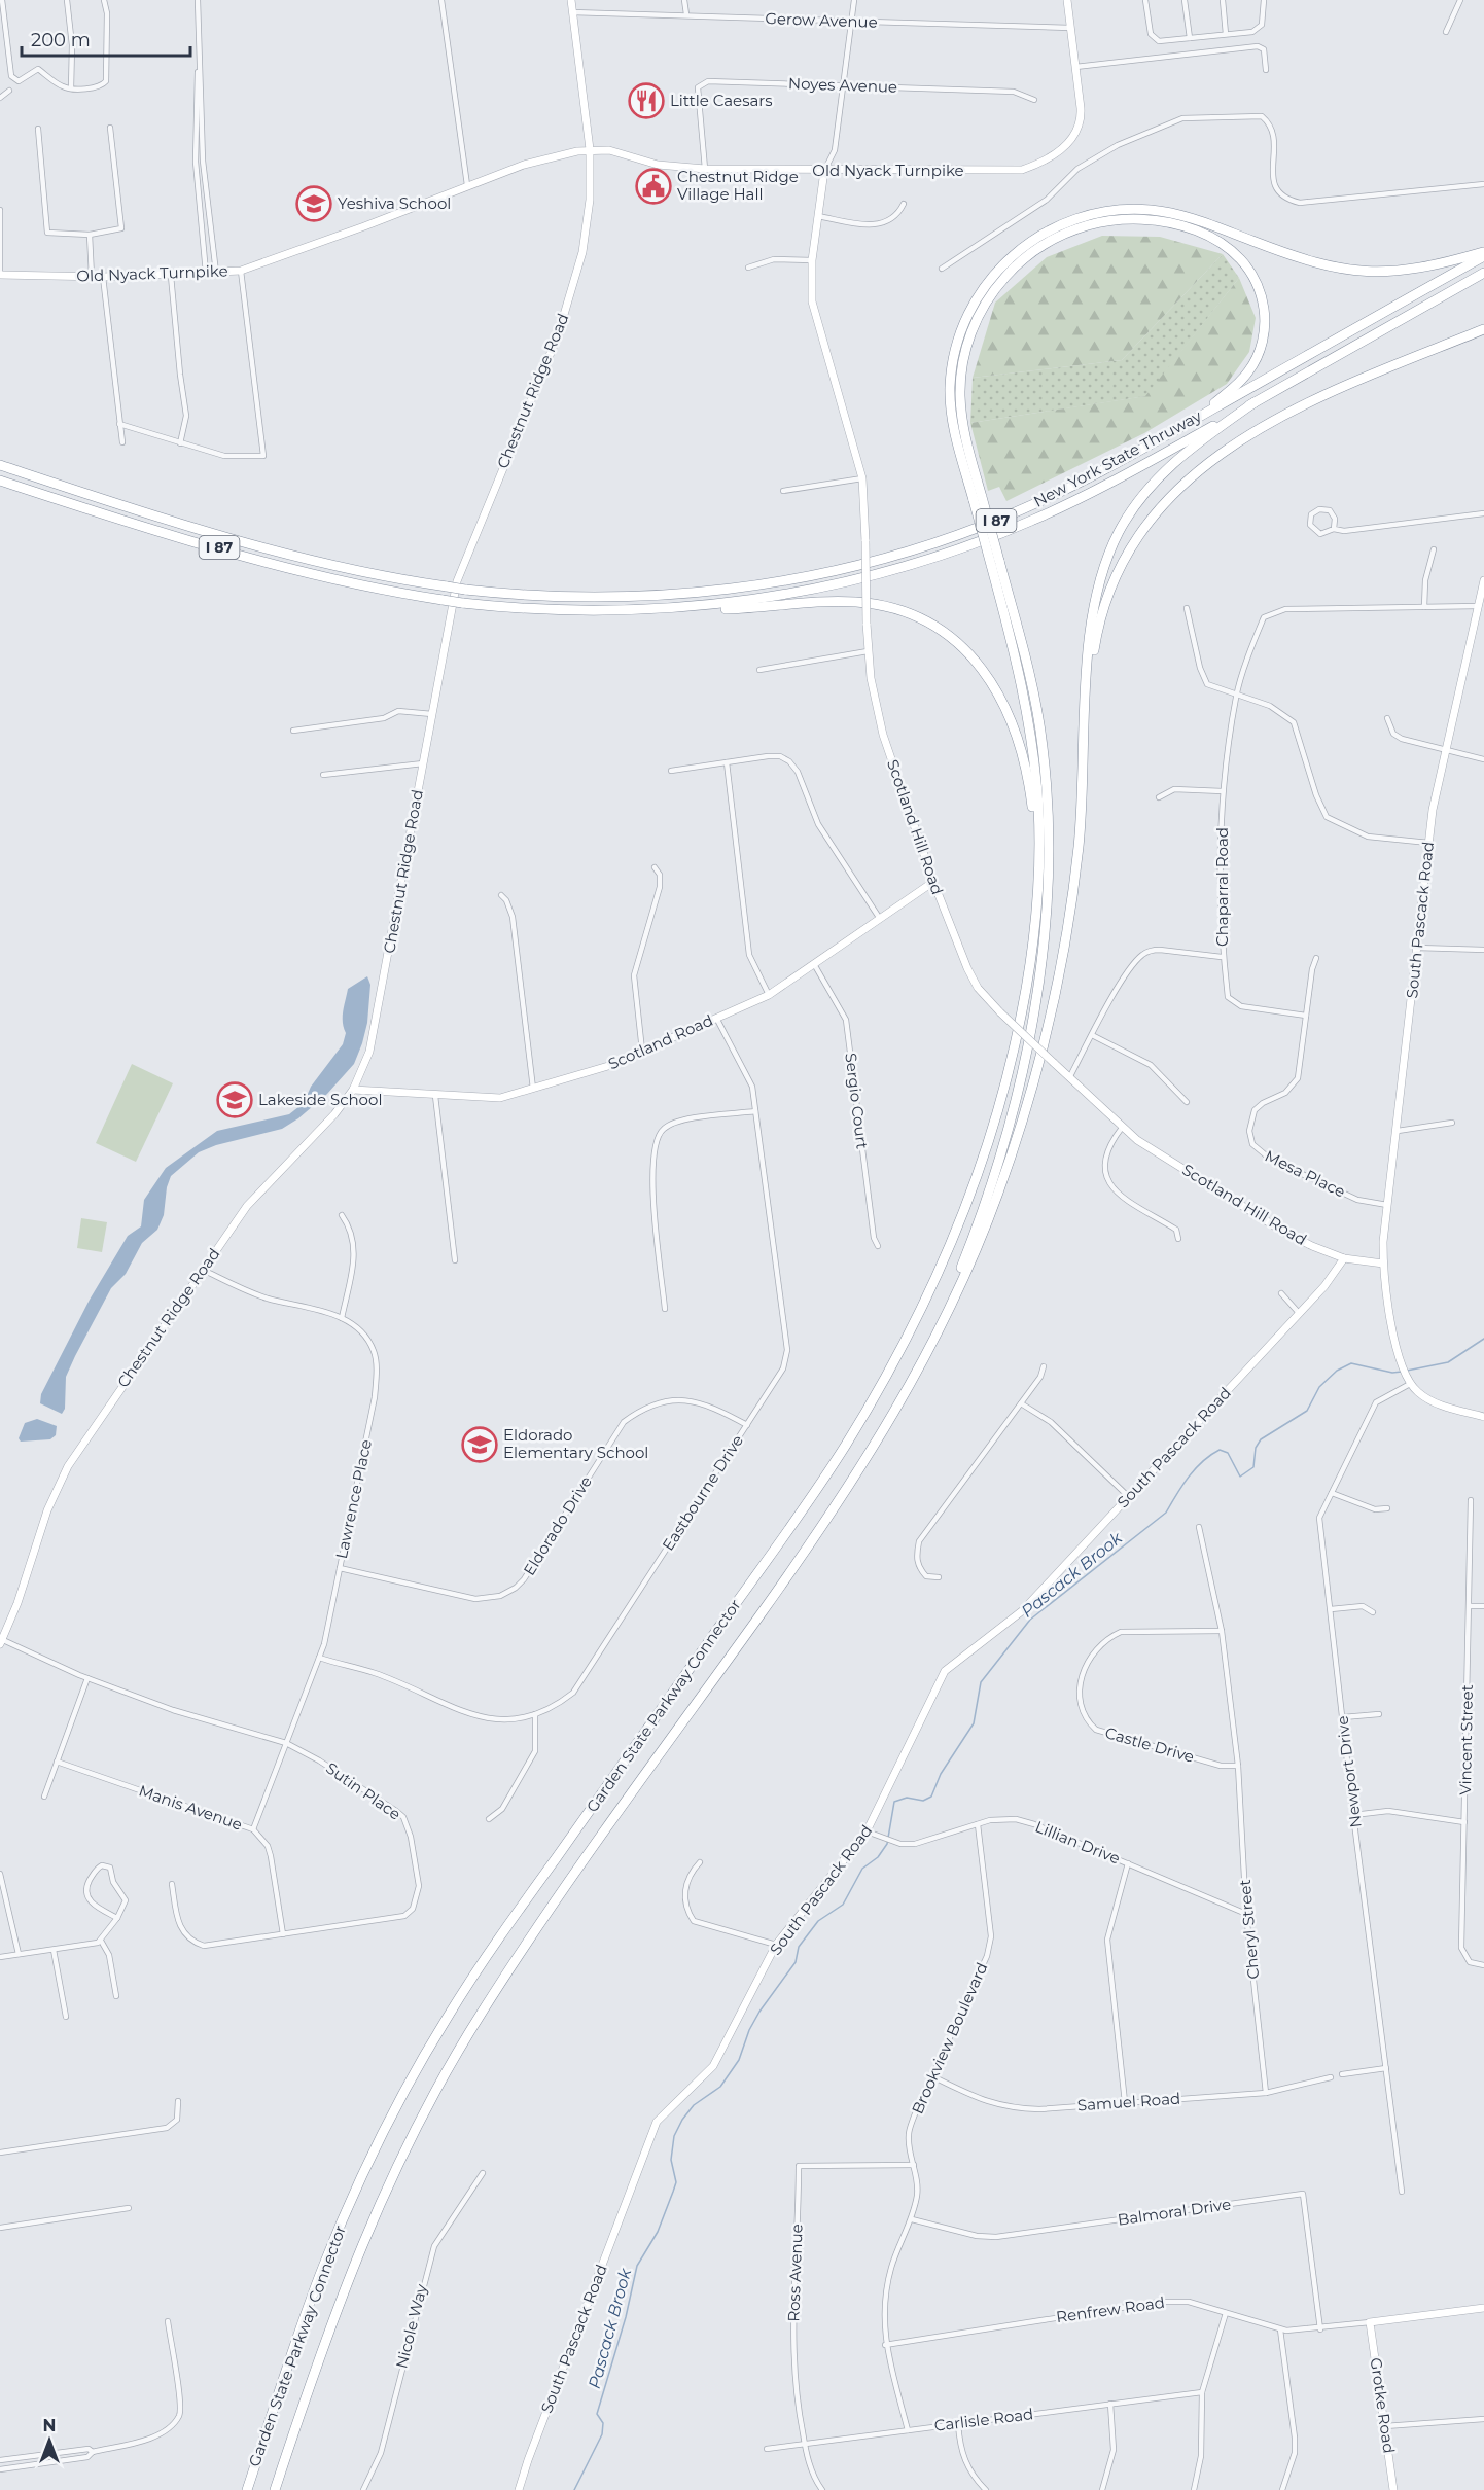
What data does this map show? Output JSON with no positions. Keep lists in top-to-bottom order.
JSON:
{
  "streets": {
    "highway": ["New York State Thruway", "I 87", "Garden State Parkway Connector"],
    "street": [
      "Gerow Avenue",
      "Noyes Avenue",
      "Old Nyack Turnpike",
      "Chestnut Ridge Road",
      "Scotland Hill Road",
      "Chaparral Road",
      "South Pascack Road",
      "Scotland Road",
      "Sergio Court",
      "Mesa Place",
      "Eastbourne Drive",
      "Lawrence Place",
      "Eldorado Drive",
      "Vincent Street",
      "Castle Drive",
      "Newport Drive",
      "Sutin Place",
      "Manis Avenue",
      "Lillian Drive",
      "Cheryl Street",
      "Brookview Boulevard",
      "Samuel Road",
      "Balmoral Drive",
      "Ross Avenue",
      "Renfrew Road",
      "Nicole Way",
      "Grotke Road",
      "Carlisle Road"
    ]
  },
  "crossings": [
    ["Gerow Avenue", "Chestnut Ridge Road"],
    ["Noyes Avenue", "Old Nyack Turnpike"],
    ["Old Nyack Turnpike", "Chestnut Ridge Road"],
    ["Old Nyack Turnpike", "Scotland Hill Road"],
    ["Chestnut Ridge Road", "Scotland Road"],
    ["Chestnut Ridge Road", "Lawrence Place"],
    ["Chestnut Ridge Road", "Sutin Place"],
    ["Scotland Hill Road", "South Pascack Road"],
    ["Scotland Hill Road", "Scotland Road"],
    ["Chaparral Road", "South Pascack Road"],
    ["Chaparral Road", "Mesa Place"],
    ["South Pascack Road", "Mesa Place"],
    ["South Pascack Road", "Newport Drive"],
    ["South Pascack Road", "Lillian Drive"],
    ["Scotland Road", "Sergio Court"],
    ["Scotland Road", "Eastbourne Drive"],
    ["Eastbourne Drive", "Lawrence Place"],
    ["Eastbourne Drive", "Eldorado Drive"],
    ["Lawrence Place", "Eldorado Drive"],
    ["Lawrence Place", "Sutin Place"],
    ["Lawrence Place", "Manis Avenue"],
    ["Castle Drive", "Cheryl Street"],
    ["Sutin Place", "Manis Avenue"],
    ["Lillian Drive", "Cheryl Street"],
    ["Lillian Drive", "Brookview Boulevard"],
    ["Cheryl Street", "Samuel Road"],
    ["Brookview Boulevard", "Samuel Road"],
    ["Brookview Boulevard", "Balmoral Drive"],
    ["Brookview Boulevard", "Ross Avenue"],
    ["Brookview Boulevard", "Renfrew Road"],
    ["Brookview Boulevard", "Carlisle Road"],
    ["Balmoral Drive", "Renfrew Road"],
    ["Ross Avenue", "Carlisle Road"],
    ["Renfrew Road", "Grotke Road"]
  ],
  "water": ["Pascack Brook"],
  "places": {
    "restaurant": ["Little Caesars"],
    "public building": ["Chestnut Ridge Village Hall"],
    "school or university": ["Yeshiva School", "Lakeside School", "Eldorado Elementary School"]
  },
  "scale_bar": "200 m",
  "north": "top"
}
